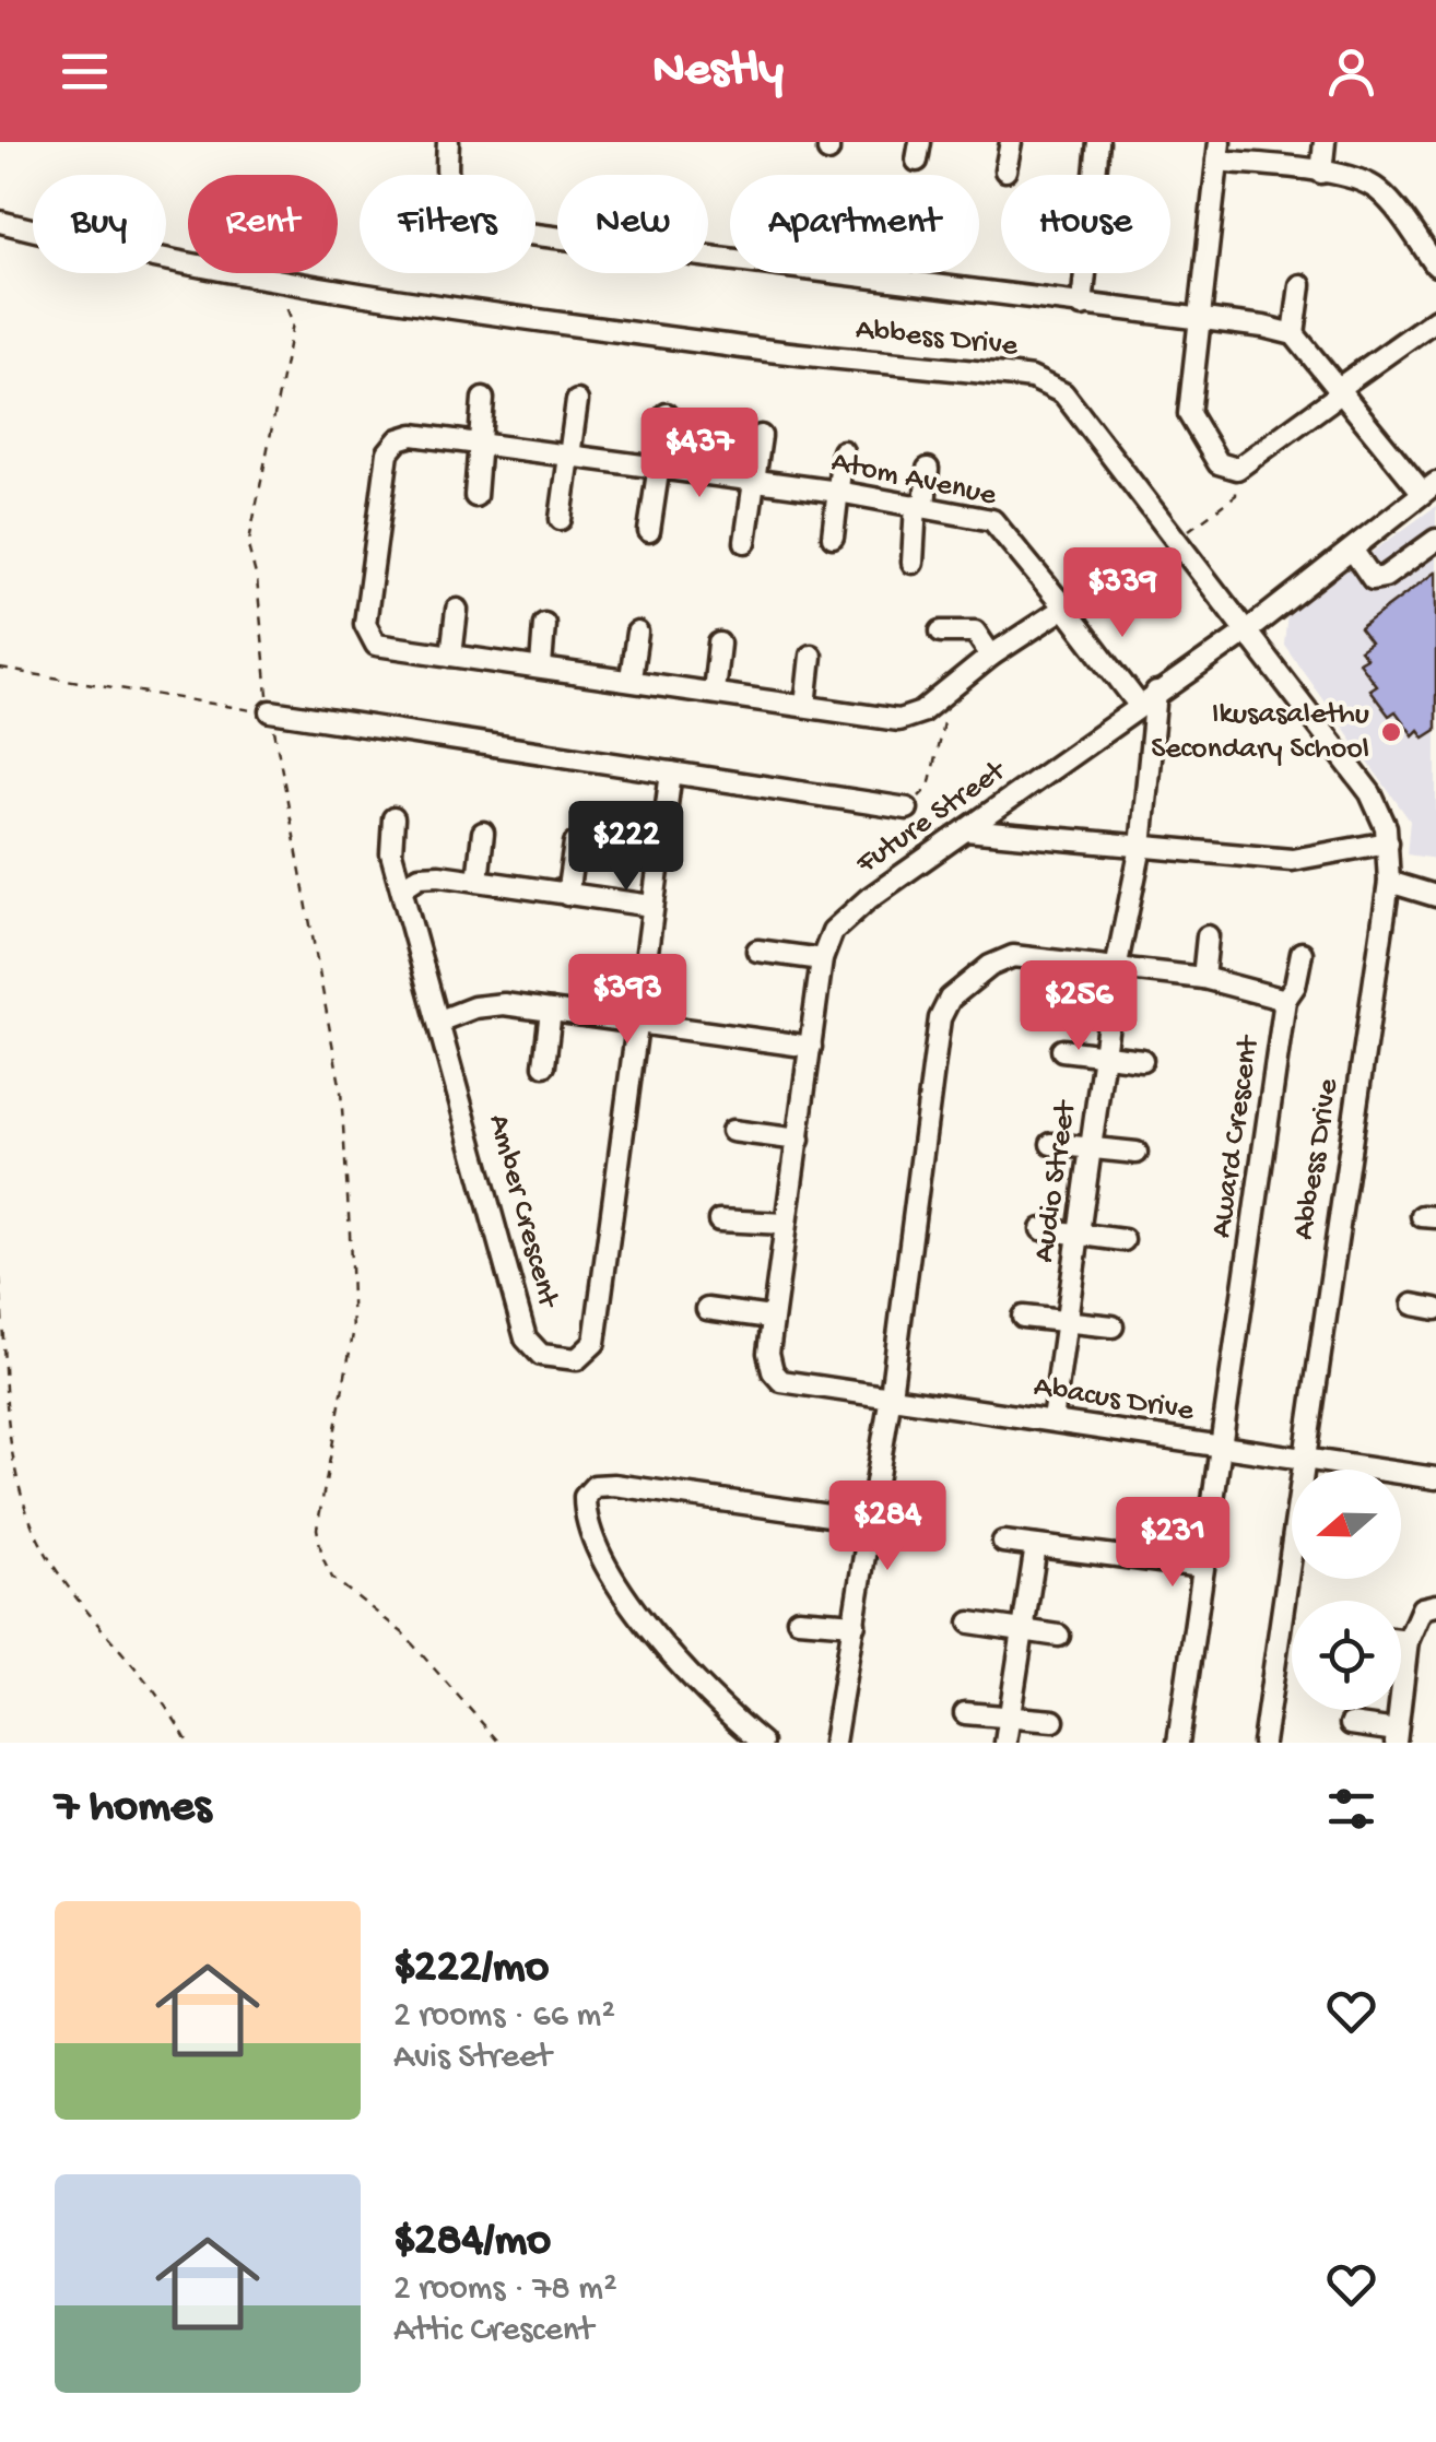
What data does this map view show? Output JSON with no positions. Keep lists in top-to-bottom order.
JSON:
{
  "streets": {
    "street": [
      "Abbess Drive",
      "Atom Avenue",
      "Future Street",
      "Award Crescent",
      "Audio Street",
      "Amber Crescent",
      "Abacus Drive"
    ]
  },
  "crossings": [
    ["Abbess Drive", "Future Street"],
    ["Abbess Drive", "Abacus Drive"],
    ["Future Street", "Audio Street"],
    ["Future Street", "Abacus Drive"],
    ["Award Crescent", "Audio Street"],
    ["Award Crescent", "Abacus Drive"],
    ["Audio Street", "Abacus Drive"]
  ],
  "places": ["Ikusasalethu Secondary School"],
  "north": "left",
  "page": {
    "header": "Nestly",
    "chip": [
      "Buy",
      "Rent",
      "Filters",
      "New",
      "Apartment",
      "House"
    ],
    "price": [
      "$437",
      "$339",
      "$222",
      "$393",
      "$256",
      "$284",
      "$231"
    ],
    "heading": "7 homes",
    "list": [
      {
        "name": "$222/mo",
        "note": "2 rooms · 66 m² · Avis Street"
      },
      {
        "name": "$284/mo",
        "note": "2 rooms · 78 m² · Attic Crescent"
      }
    ]
  }
}
